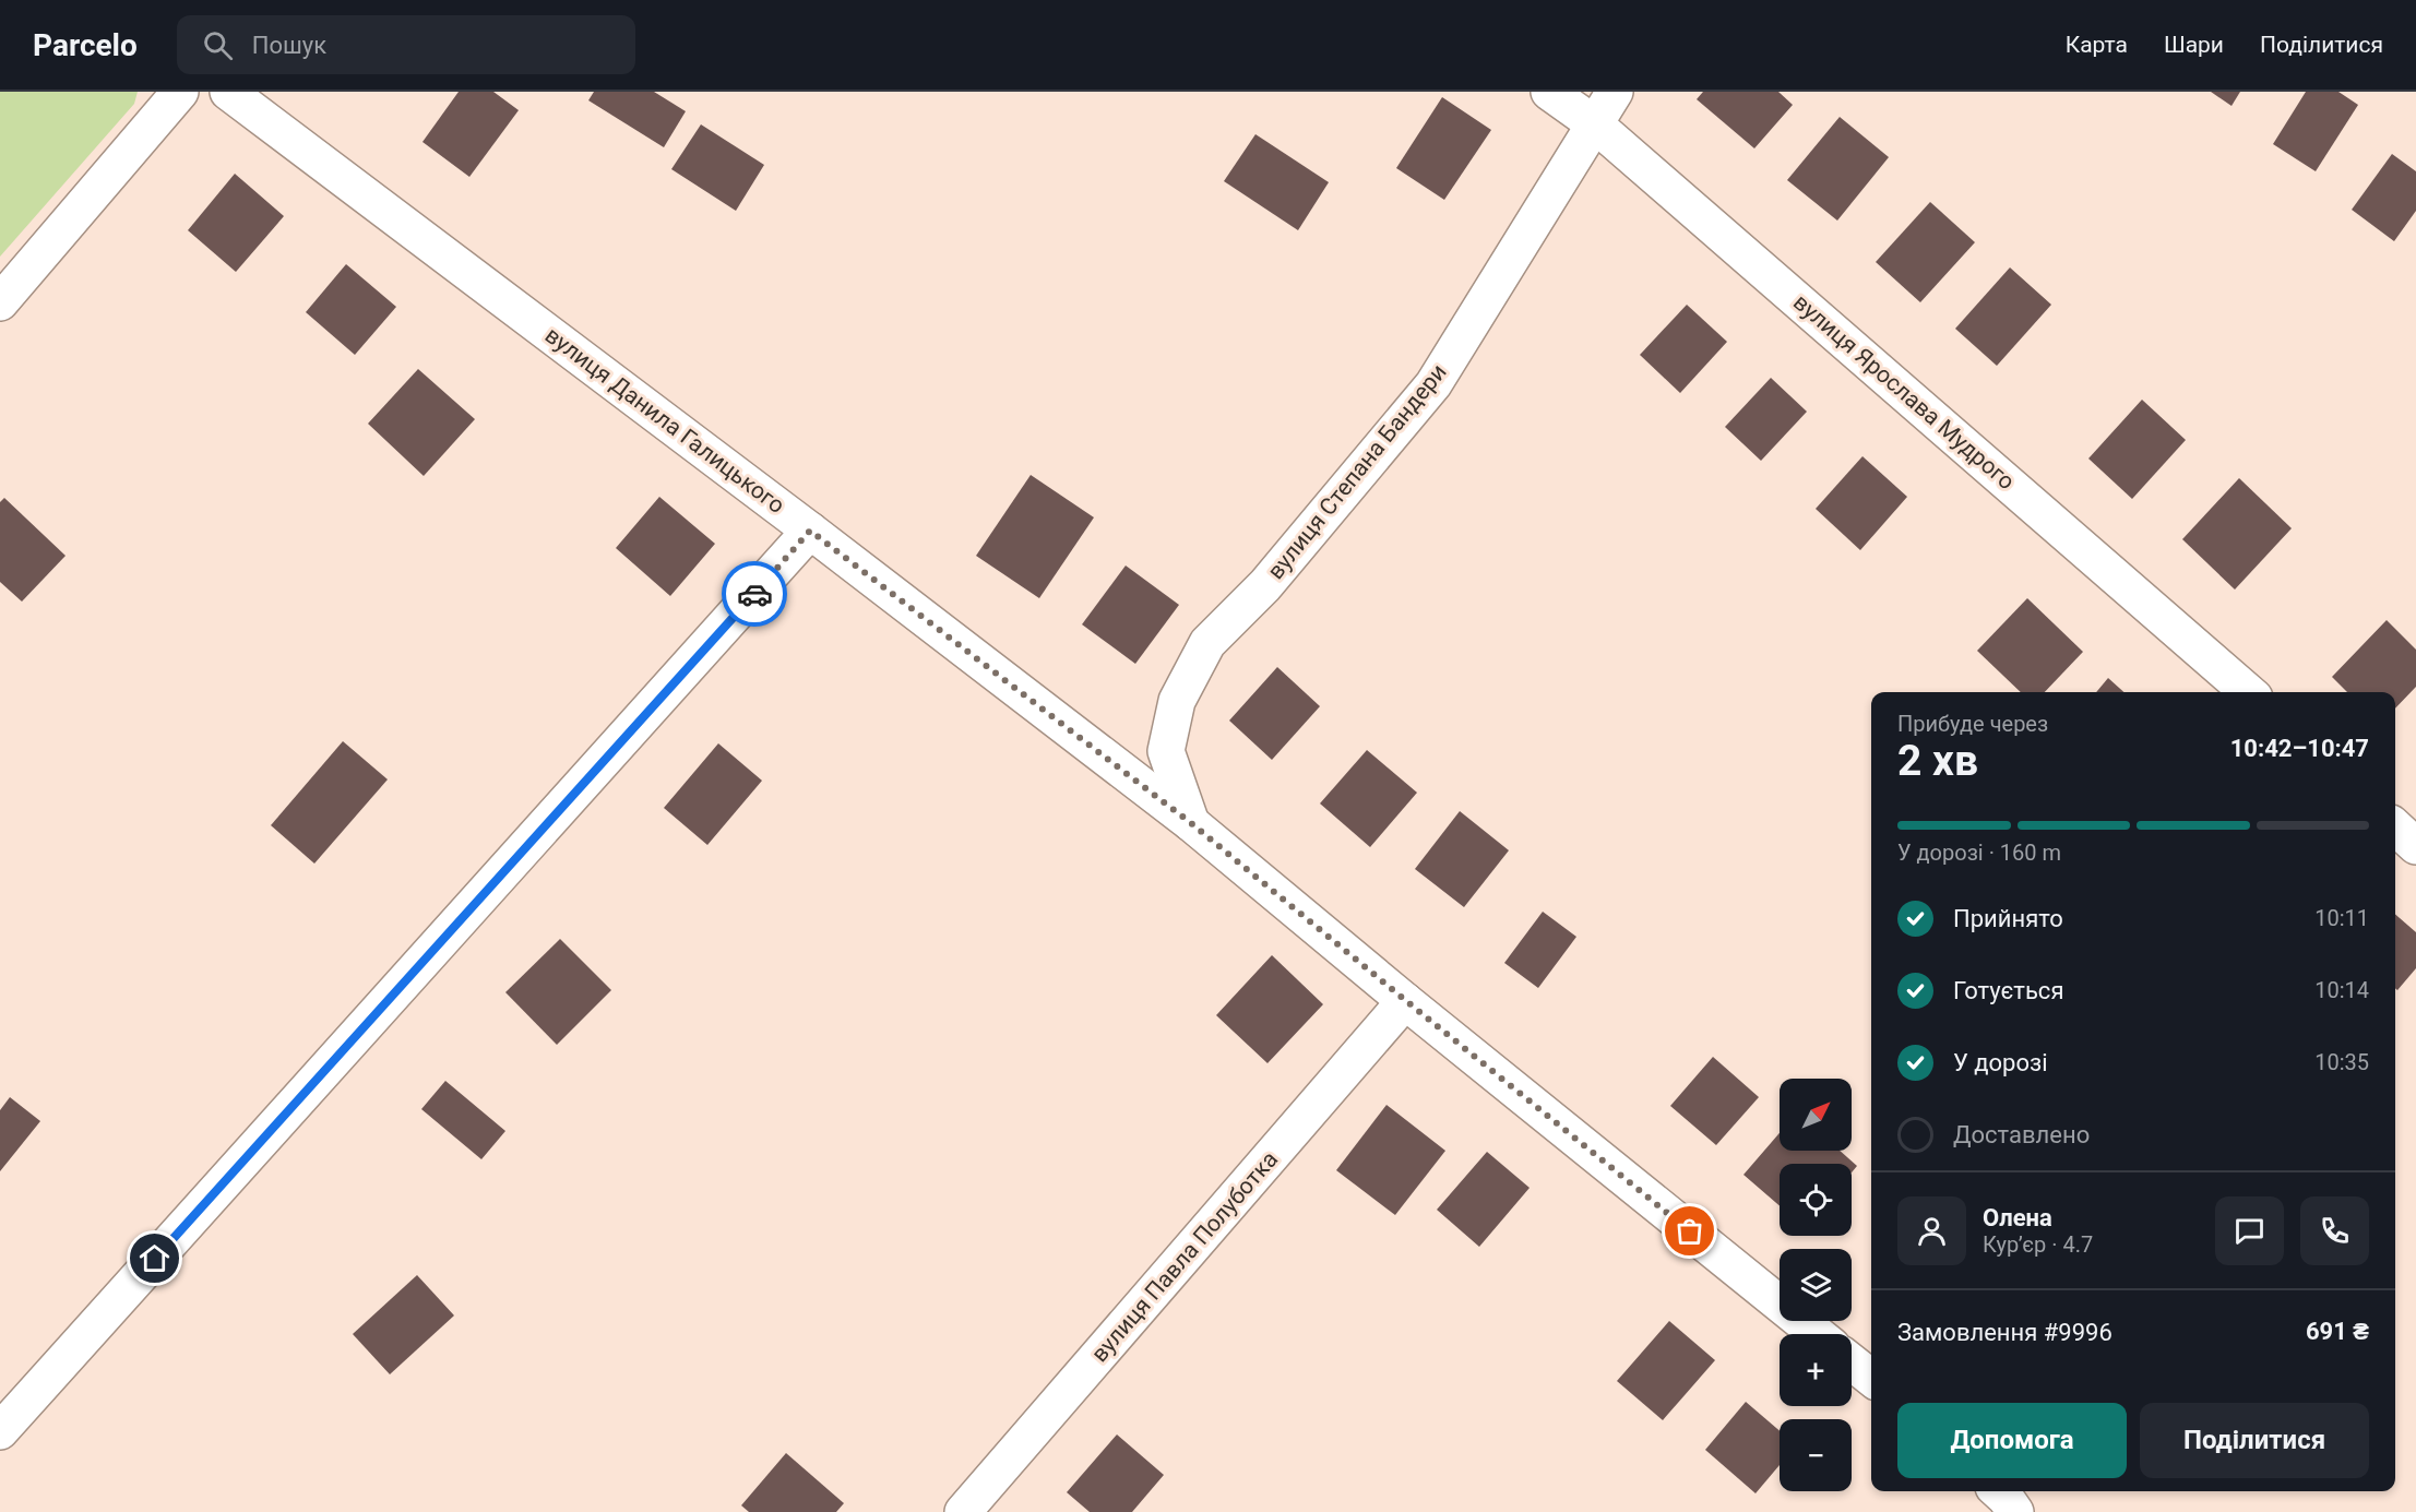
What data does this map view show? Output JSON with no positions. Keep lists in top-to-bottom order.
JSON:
{
  "streets": {
    "street": [
      "вулиця Ярослава Мудрого",
      "вулиця Данила Галицького",
      "вулиця Степана Бандери",
      "вулиця Павла Полуботка"
    ]
  },
  "crossings": [
    ["вулиця Ярослава Мудрого", "вулиця Степана Бандери"],
    ["вулиця Данила Галицького", "вулиця Степана Бандери"],
    ["вулиця Данила Галицького", "вулиця Павла Полуботка"]
  ],
  "north": "top right",
  "page": {
    "header": "Parcelo",
    "search": "Пошук",
    "nav": ["Карта", "Шари", "Поділитися"],
    "heading": ["2 хв", "Прибуде через", "10:42–10:47"],
    "panel": [
      "Олена",
      "Кур’єр · 4.7",
      "Замовлення #9996",
      "691 ₴"
    ],
    "bar": "У дорозі · 160 m",
    "list": [
      ["Прийнято", "10:11"],
      ["Готується", "10:14"],
      ["У дорозі", "10:35"],
      "Доставлено"
    ],
    "map_buttons": ["+", "−"],
    "buttons": ["Допомога", "Поділитися"]
  }
}
